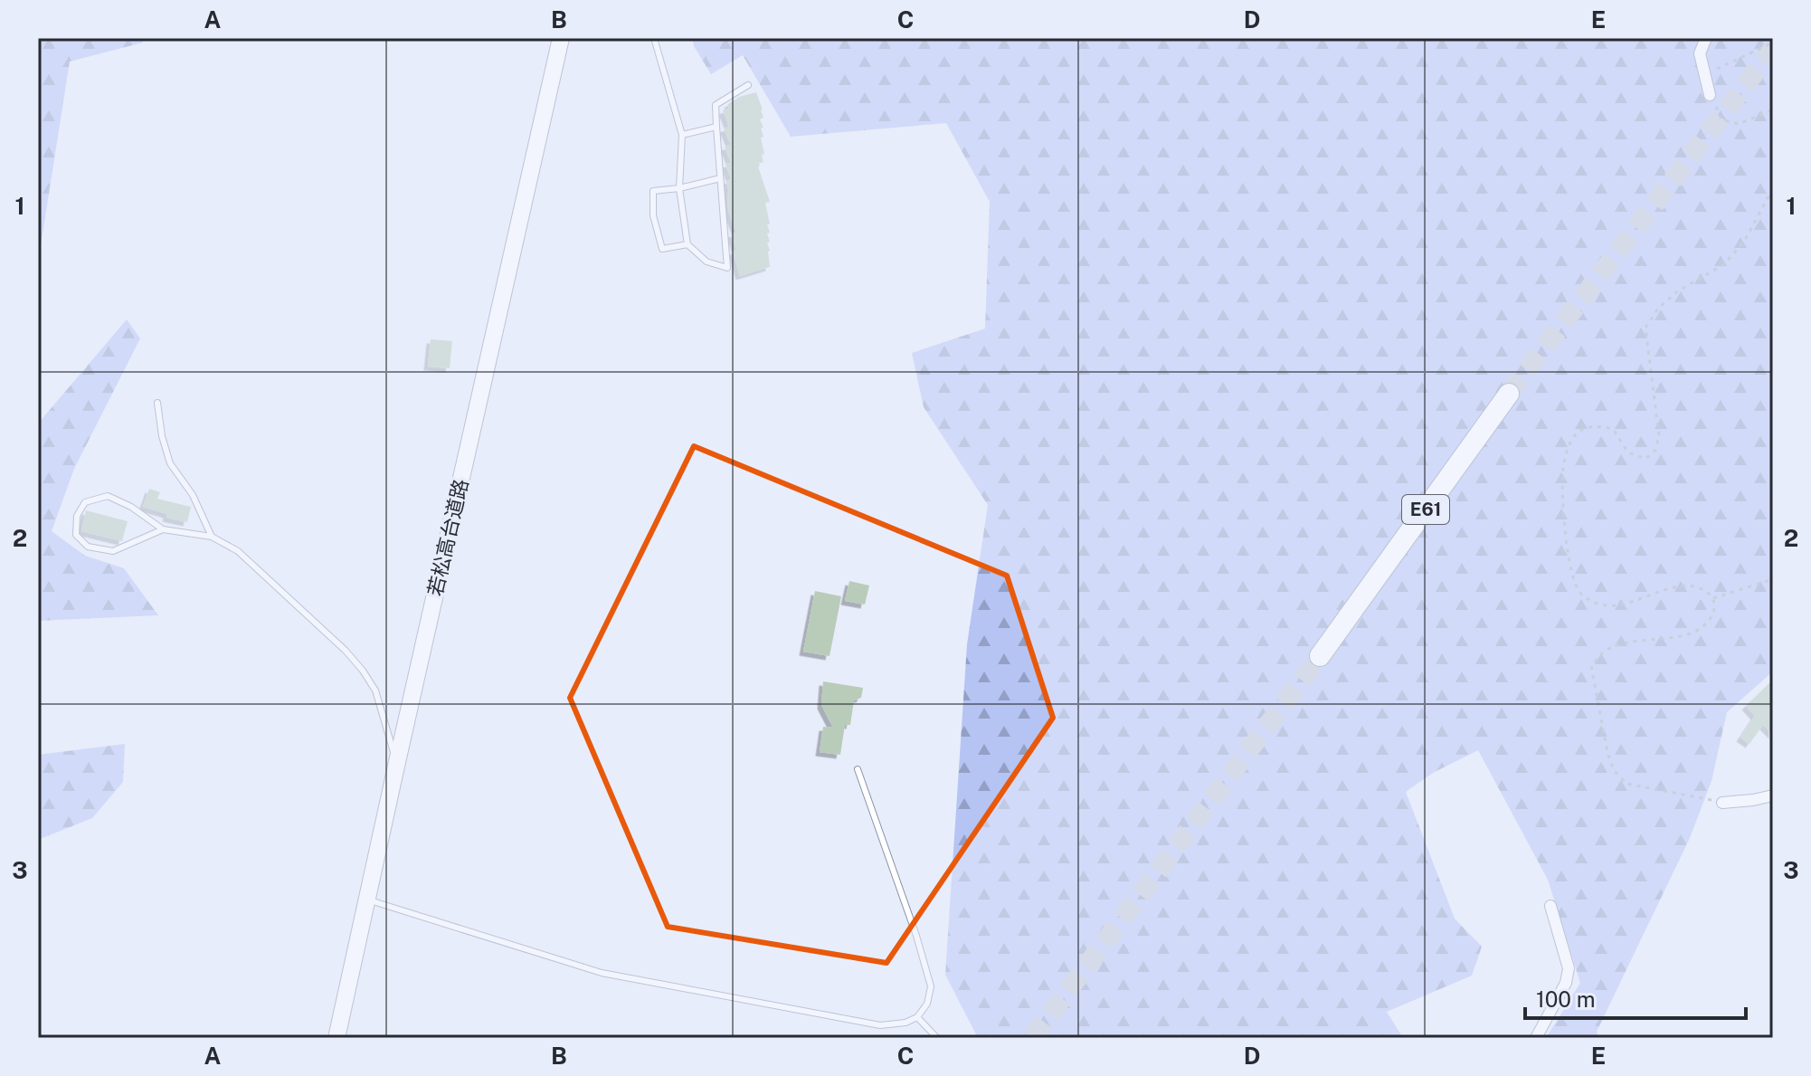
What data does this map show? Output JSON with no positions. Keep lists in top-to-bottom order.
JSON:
{
  "streets": {
    "highway": ["E61"],
    "street": ["若松高台道路"]
  },
  "scale_bar": "100 m",
  "grid": {
    "columns": [
      "A",
      "B",
      "C",
      "D",
      "E"
    ],
    "rows": ["1", "2", "3"]
  }
}
